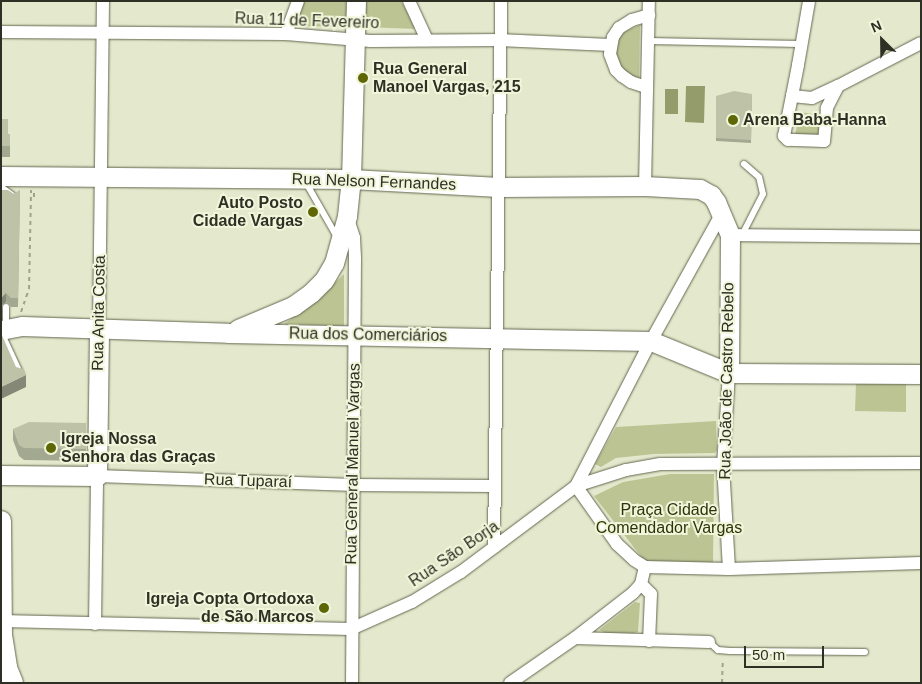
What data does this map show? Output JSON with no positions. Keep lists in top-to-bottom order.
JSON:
{
  "streets": {
    "street": [
      "Rua 11 de Fevereiro",
      "Rua Nelson Fernandes",
      "Rua Anita Costa",
      "Rua dos Comerciários",
      "Rua João de Castro Rebelo",
      "Rua General Manuel Vargas",
      "Rua Tuparaí",
      "Rua São Borja"
    ]
  },
  "crossings": [
    ["Rua 11 de Fevereiro", "Rua Anita Costa"],
    ["Rua Nelson Fernandes", "Rua Anita Costa"],
    ["Rua Nelson Fernandes", "Rua João de Castro Rebelo"],
    ["Rua Nelson Fernandes", "Rua São Borja"],
    ["Rua Anita Costa", "Rua dos Comerciários"],
    ["Rua Anita Costa", "Rua Tuparaí"],
    ["Rua Anita Costa", "Rua São Borja"],
    ["Rua dos Comerciários", "Rua João de Castro Rebelo"],
    ["Rua dos Comerciários", "Rua General Manuel Vargas"],
    ["Rua dos Comerciários", "Rua São Borja"],
    ["Rua João de Castro Rebelo", "Rua São Borja"],
    ["Rua General Manuel Vargas", "Rua Tuparaí"],
    ["Rua General Manuel Vargas", "Rua São Borja"]
  ],
  "parks": ["Praça Cidade Comendador Vargas"],
  "places": [
    "Rua General Manoel Vargas, 215",
    "Arena Baba-Hanna",
    "Auto Posto Cidade Vargas",
    "Igreja Nossa Senhora das Graças",
    "Igreja Copta Ortodoxa de São Marcos"
  ],
  "scale_bar": "50 m",
  "north": "top left"
}
